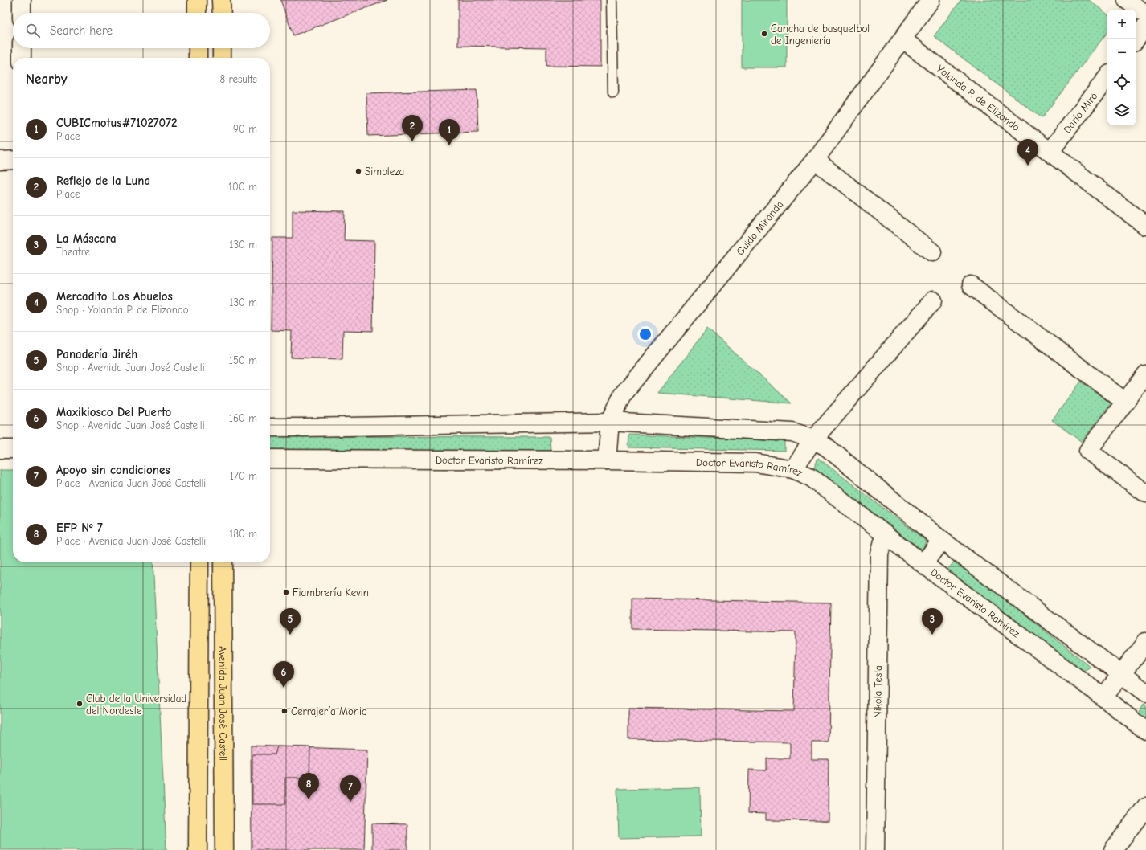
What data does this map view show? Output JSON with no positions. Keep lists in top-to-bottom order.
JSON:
{
  "streets": {
    "main road": ["Avenida Juan José Castelli"],
    "street": [
      "Yolanda P. de Elizondo",
      "Darío Miró",
      "Guido Miranda",
      "Doctor Evaristo Ramírez",
      "Nikola Tesla"
    ]
  },
  "crossings": [
    ["Yolanda P. de Elizondo", "Darío Miró"],
    ["Yolanda P. de Elizondo", "Guido Miranda"],
    ["Guido Miranda", "Doctor Evaristo Ramírez"],
    ["Doctor Evaristo Ramírez", "Nikola Tesla"]
  ],
  "places": [
    "Cancha de basquetbol de Ingeniería",
    "Simpleza",
    "Fiambrería Kevin",
    "Club de la Universidad del Nordeste",
    "Cerrajería Monic"
  ],
  "page": {
    "map_buttons": ["+", "−"],
    "search": "Search here",
    "heading": ["Nearby", "8 results"],
    "list": [
      {
        "mark": "1",
        "name": "CUBICmotus#71027072",
        "note": "Place",
        "value": "90 m"
      },
      {
        "mark": "2",
        "name": "Reflejo de la Luna",
        "note": "Place",
        "value": "100 m"
      },
      {
        "mark": "3",
        "name": "La Máscara",
        "note": "Theatre",
        "value": "130 m"
      },
      {
        "mark": "4",
        "name": "Mercadito Los Abuelos",
        "note": "Shop · Yolanda P. de Elizondo",
        "value": "130 m"
      },
      {
        "mark": "5",
        "name": "Panadería Jiréh",
        "note": "Shop · Avenida Juan José Castelli",
        "value": "150 m"
      },
      {
        "mark": "6",
        "name": "Maxikiosco Del Puerto",
        "note": "Shop · Avenida Juan José Castelli",
        "value": "160 m"
      },
      {
        "mark": "7",
        "name": "Apoyo sin condiciones",
        "note": "Place · Avenida Juan José Castelli",
        "value": "170 m"
      },
      {
        "mark": "8",
        "name": "EFP Nº 7",
        "note": "Place · Avenida Juan José Castelli",
        "value": "180 m"
      }
    ],
    "pins": [
      "2",
      "1",
      "4",
      "3",
      "5",
      "6",
      "8",
      "7"
    ]
  }
}
